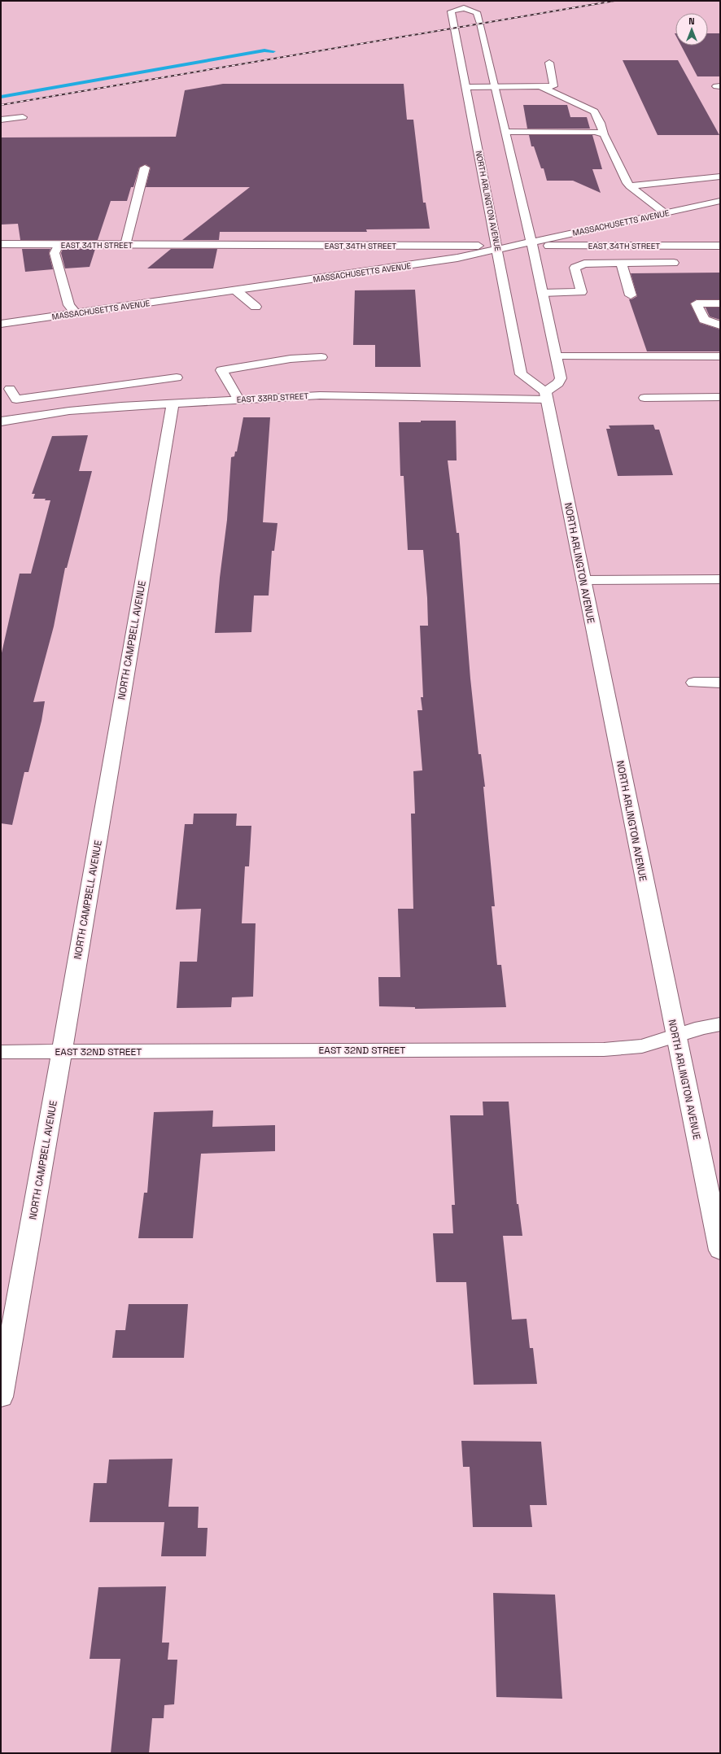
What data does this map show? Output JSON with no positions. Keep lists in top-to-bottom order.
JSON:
{
  "streets": {
    "main road": [
      "NORTH ARLINGTON AVENUE",
      "MASSACHUSETTS AVENUE",
      "EAST 34TH STREET",
      "EAST 33RD STREET",
      "NORTH CAMPBELL AVENUE",
      "EAST 32ND STREET"
    ]
  },
  "crossings": [
    ["NORTH ARLINGTON AVENUE", "MASSACHUSETTS AVENUE"],
    ["NORTH ARLINGTON AVENUE", "EAST 34TH STREET"],
    ["NORTH ARLINGTON AVENUE", "EAST 33RD STREET"],
    ["NORTH ARLINGTON AVENUE", "EAST 32ND STREET"],
    ["MASSACHUSETTS AVENUE", "EAST 34TH STREET"],
    ["EAST 33RD STREET", "NORTH CAMPBELL AVENUE"],
    ["NORTH CAMPBELL AVENUE", "EAST 32ND STREET"]
  ],
  "north": "top"
}
